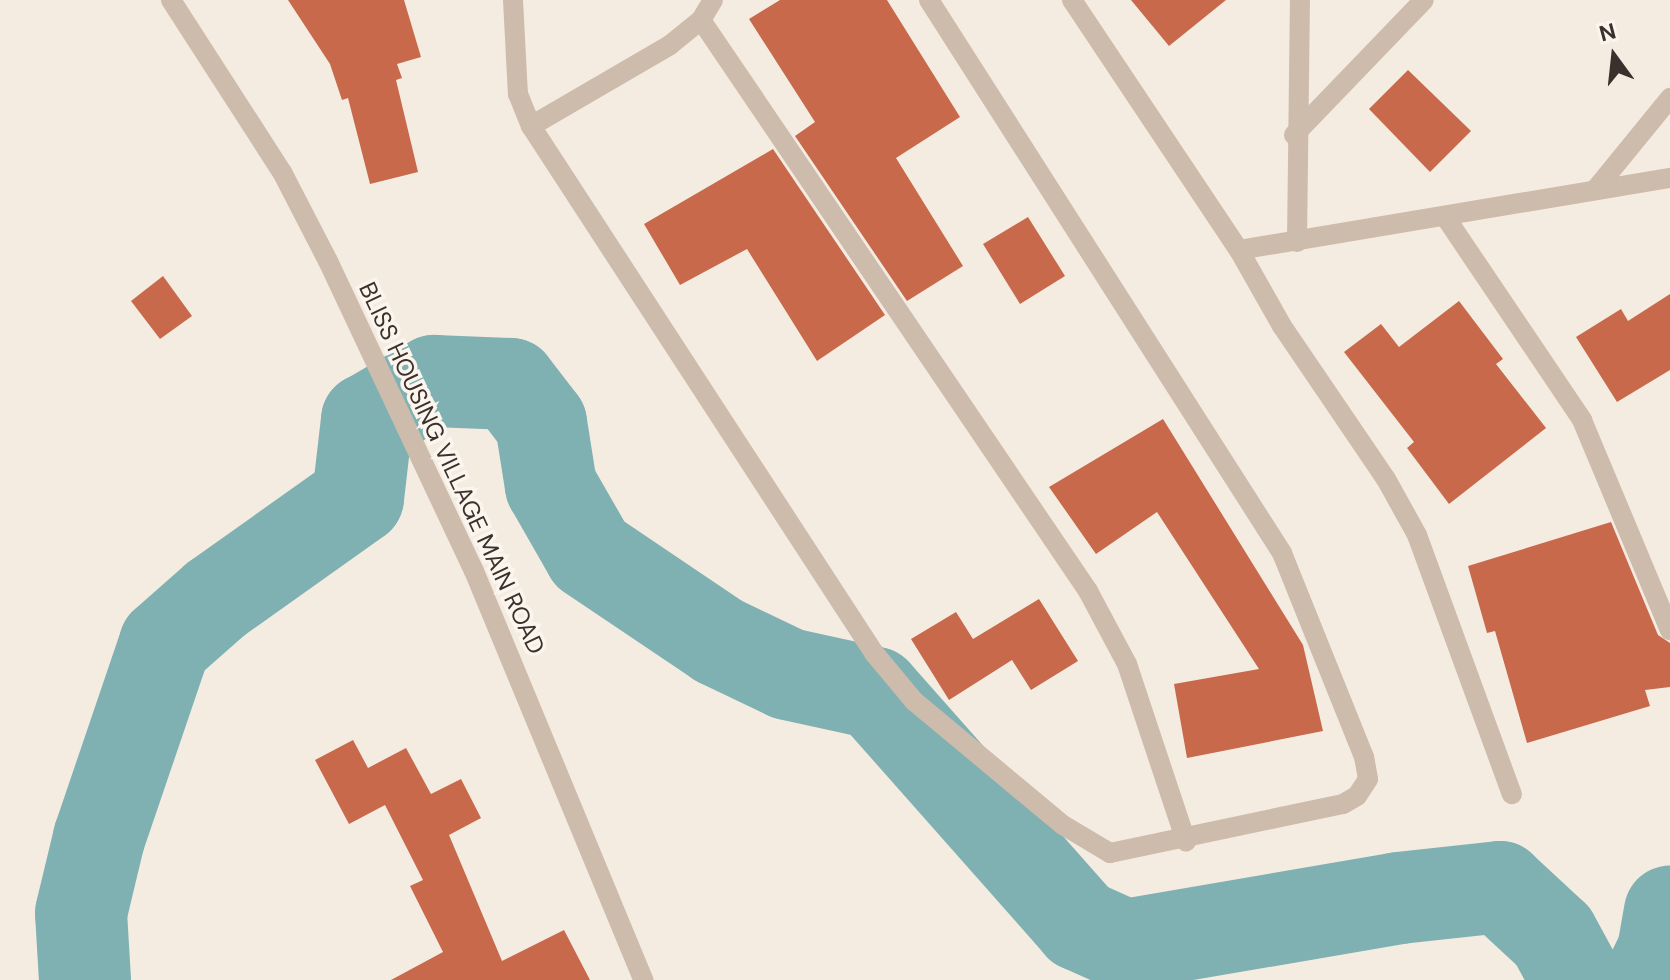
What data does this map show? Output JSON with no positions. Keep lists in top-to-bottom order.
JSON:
{
  "streets": {
    "street": ["BLISS HOUSING VILLAGE MAIN ROAD"]
  },
  "north": "top"
}
